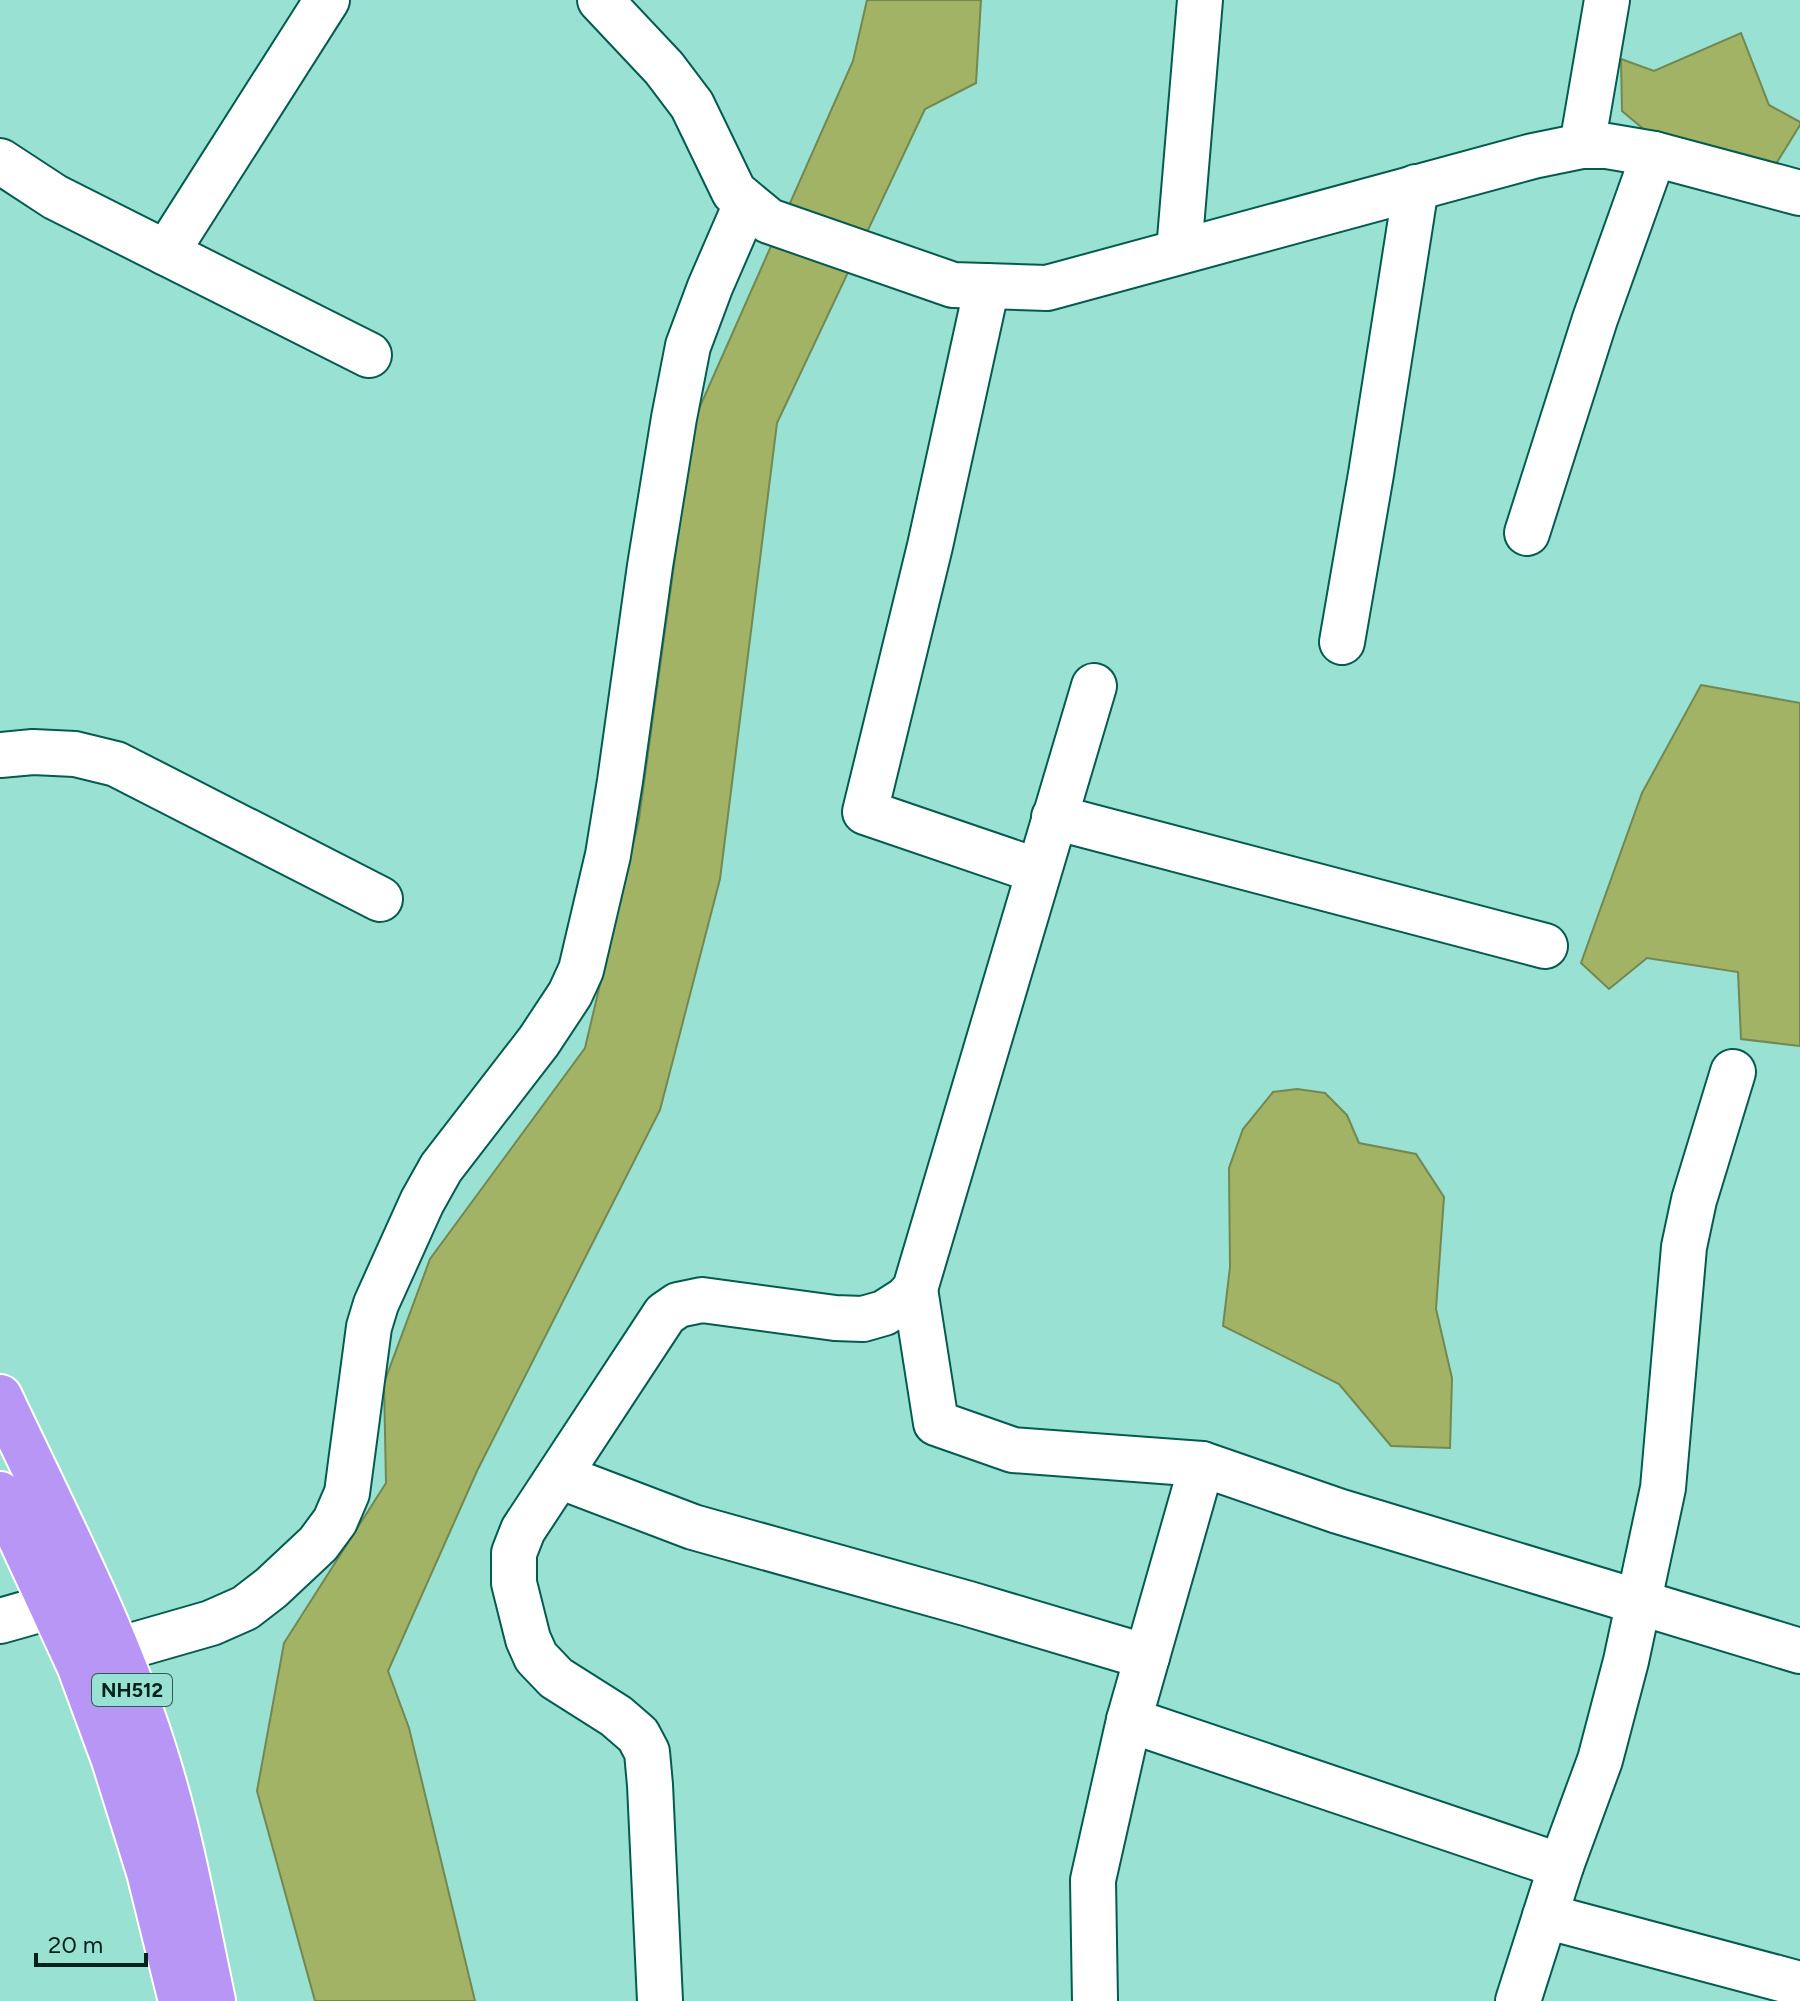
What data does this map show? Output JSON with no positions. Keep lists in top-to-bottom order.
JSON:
{
  "streets": {
    "highway": ["NH512"]
  },
  "scale_bar": "20 m"
}
